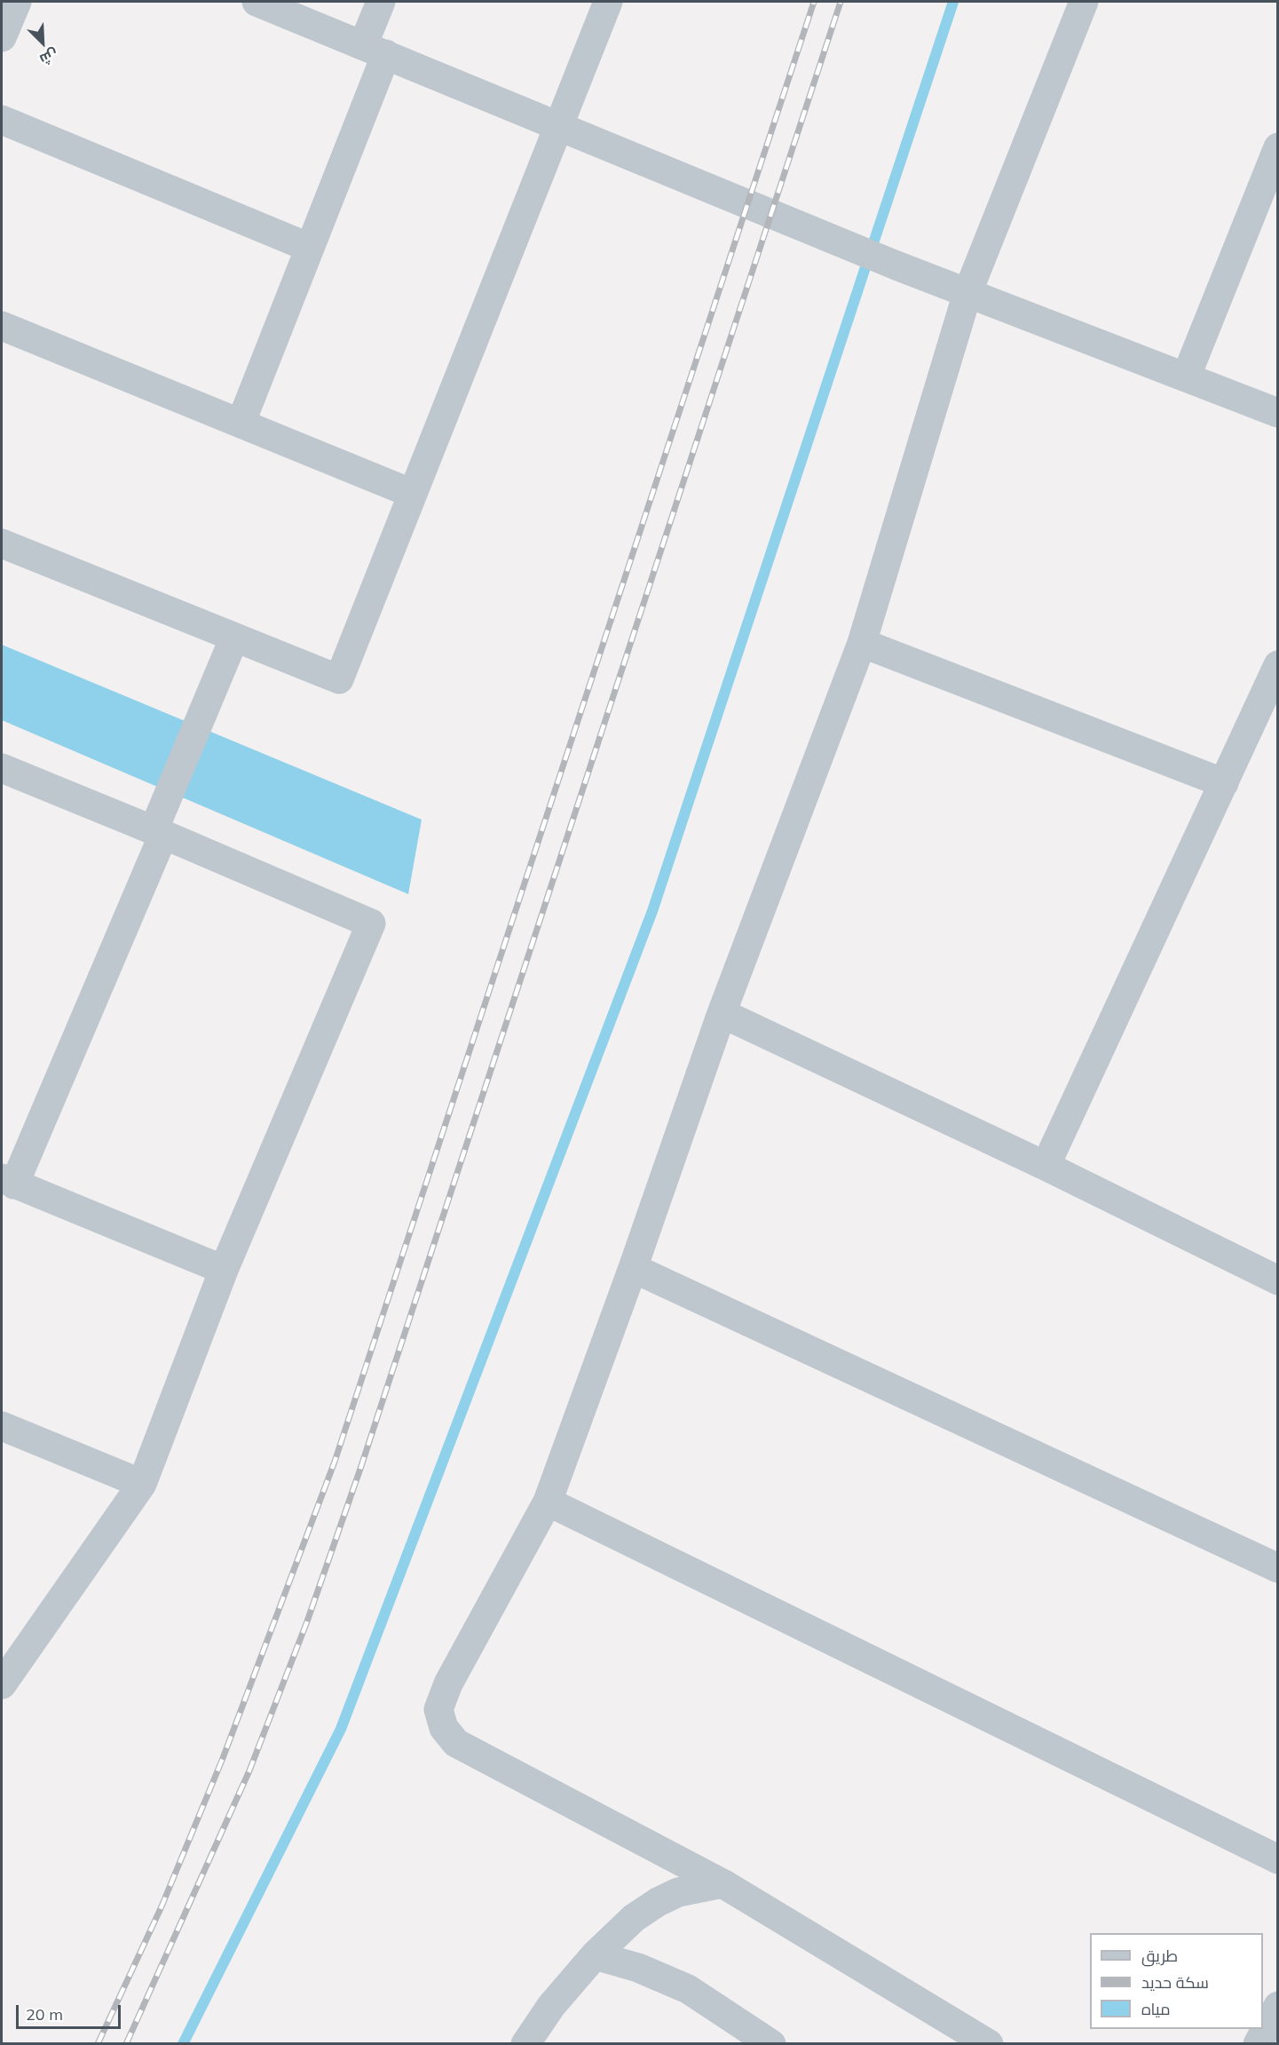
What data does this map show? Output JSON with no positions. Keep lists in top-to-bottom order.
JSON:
{
  "legend": ["طريق", "سكة حديد", "مياه"],
  "scale_bar": "20 m",
  "north": "bottom right"
}
